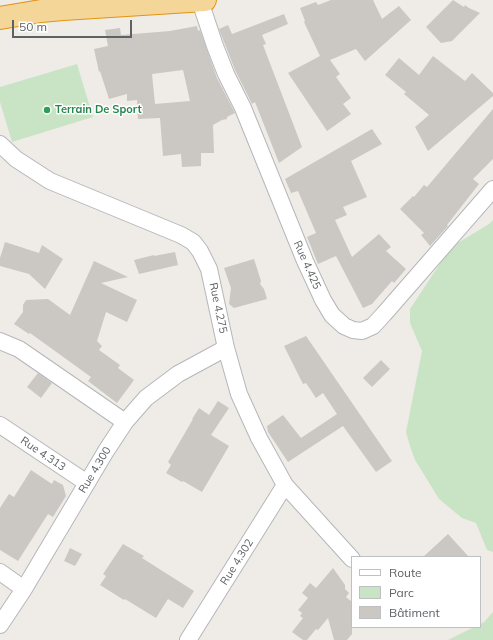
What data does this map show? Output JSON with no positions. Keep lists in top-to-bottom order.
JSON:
{
  "streets": {
    "street": [
      "Rue 4.425",
      "Rue 4.275",
      "Rue 4.313",
      "Rue 4.300",
      "Rue 4.302"
    ]
  },
  "crossings": [
    ["Rue 4.275", "Rue 4.300"],
    ["Rue 4.275", "Rue 4.302"],
    ["Rue 4.313", "Rue 4.300"]
  ],
  "places": ["Terrain De Sport"],
  "legend": ["Route", "Parc", "Bâtiment"],
  "scale_bar": "50 m"
}
